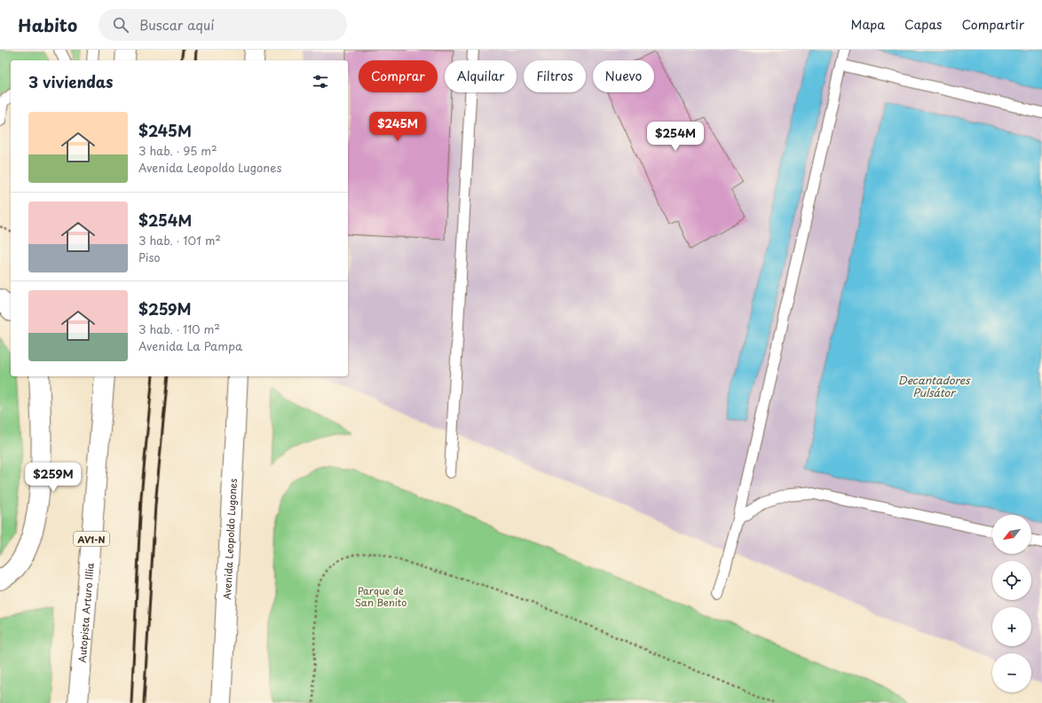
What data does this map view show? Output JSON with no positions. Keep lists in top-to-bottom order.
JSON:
{
  "streets": {
    "main road": ["AV1-N", "Avenida Leopoldo Lugones", "Autopista Arturo Illia"]
  },
  "water": ["Decantadores Pulsátor"],
  "parks": ["Parque de San Benito"],
  "north": "bottom left",
  "page": {
    "header": "Habito",
    "search": "Buscar aquí",
    "nav": ["Mapa", "Capas", "Compartir"],
    "chip": [
      "Comprar",
      "Alquilar",
      "Filtros",
      "Nuevo"
    ],
    "heading": "3 viviendas",
    "list": [
      {
        "name": "$245M",
        "note": "3 hab. · 95 m² · Avenida Leopoldo Lugones"
      },
      {
        "name": "$254M",
        "note": "3 hab. · 101 m² · Piso"
      },
      {
        "name": "$259M",
        "note": "3 hab. · 110 m² · Avenida La Pampa"
      }
    ],
    "price": ["$245M", "$254M", "$259M"],
    "map_buttons": ["+", "−"]
  }
}
